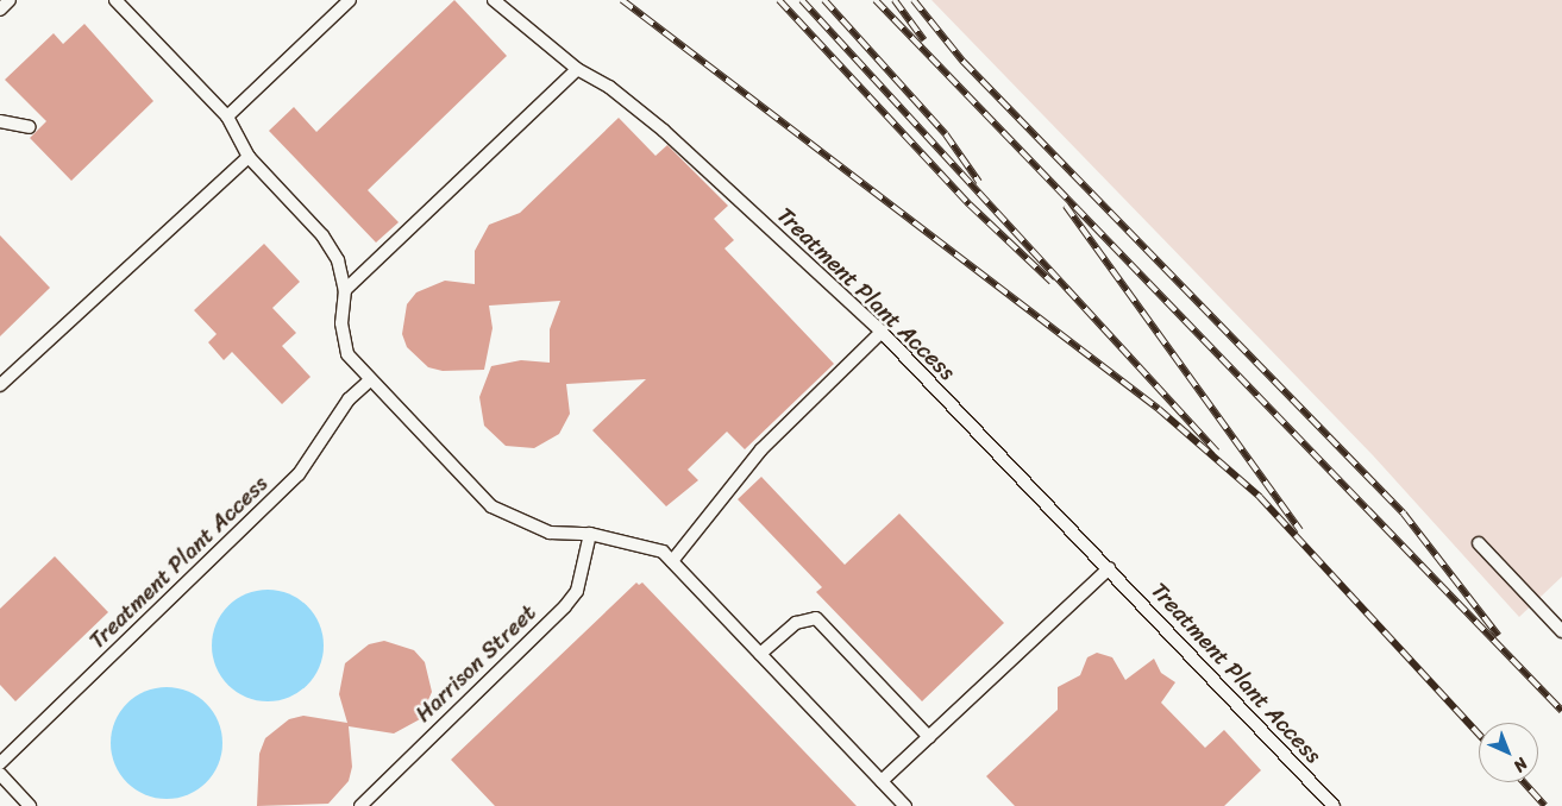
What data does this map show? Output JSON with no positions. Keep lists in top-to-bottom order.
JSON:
{
  "streets": {
    "lane": ["Treatment Plant Access", "Harrison Street"]
  },
  "north": "bottom right"
}
